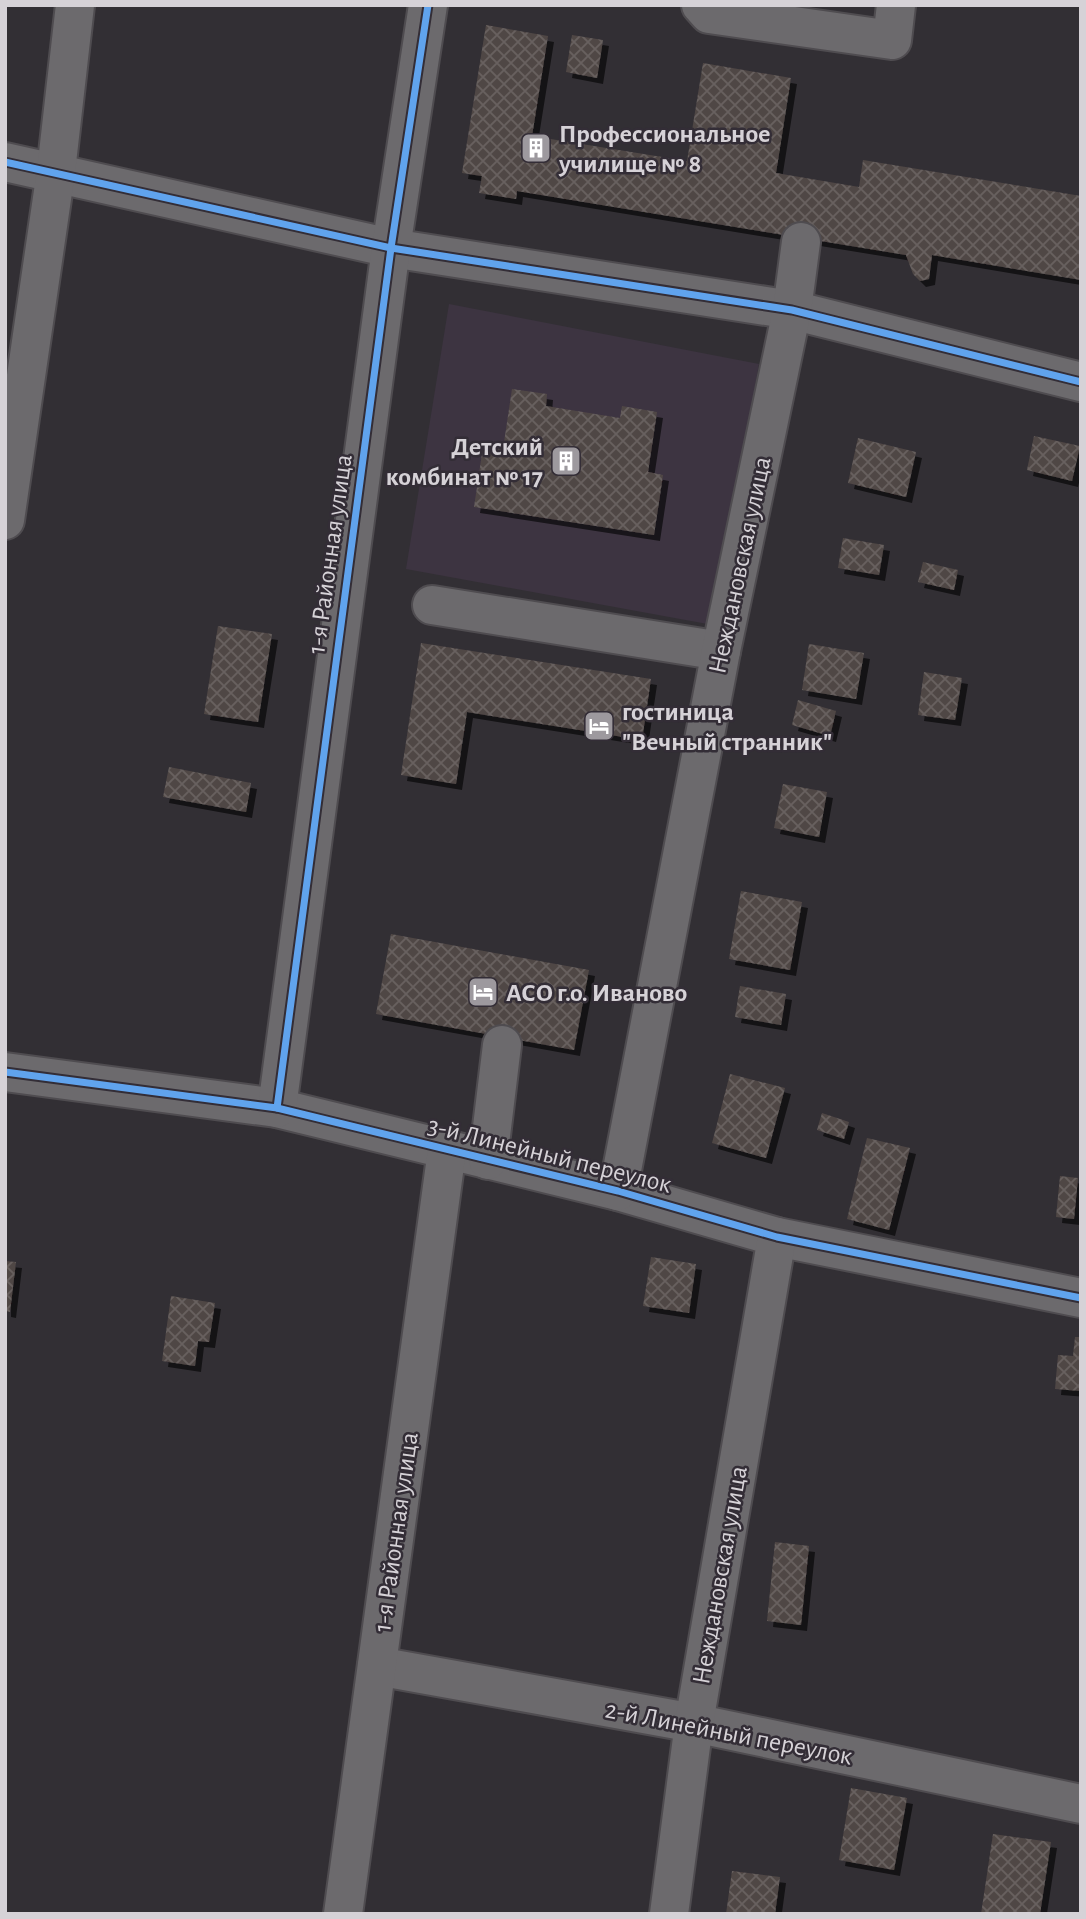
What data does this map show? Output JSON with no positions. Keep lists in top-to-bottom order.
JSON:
{
  "streets": {
    "street": [
      "1-я Районная улица",
      "Неждановская улица",
      "3-й Линейный переулок",
      "2-й Линейный переулок"
    ]
  },
  "crossings": [
    ["1-я Районная улица", "3-й Линейный переулок"],
    ["1-я Районная улица", "2-й Линейный переулок"],
    ["Неждановская улица", "3-й Линейный переулок"],
    ["Неждановская улица", "2-й Линейный переулок"]
  ],
  "places": {
    "building": ["Профессиональное училище № 8", "Детский комбинат № 17"],
    "hotel": ["гостиница \"Вечный странник\"", "АСО г.о. Иваново"]
  }
}
